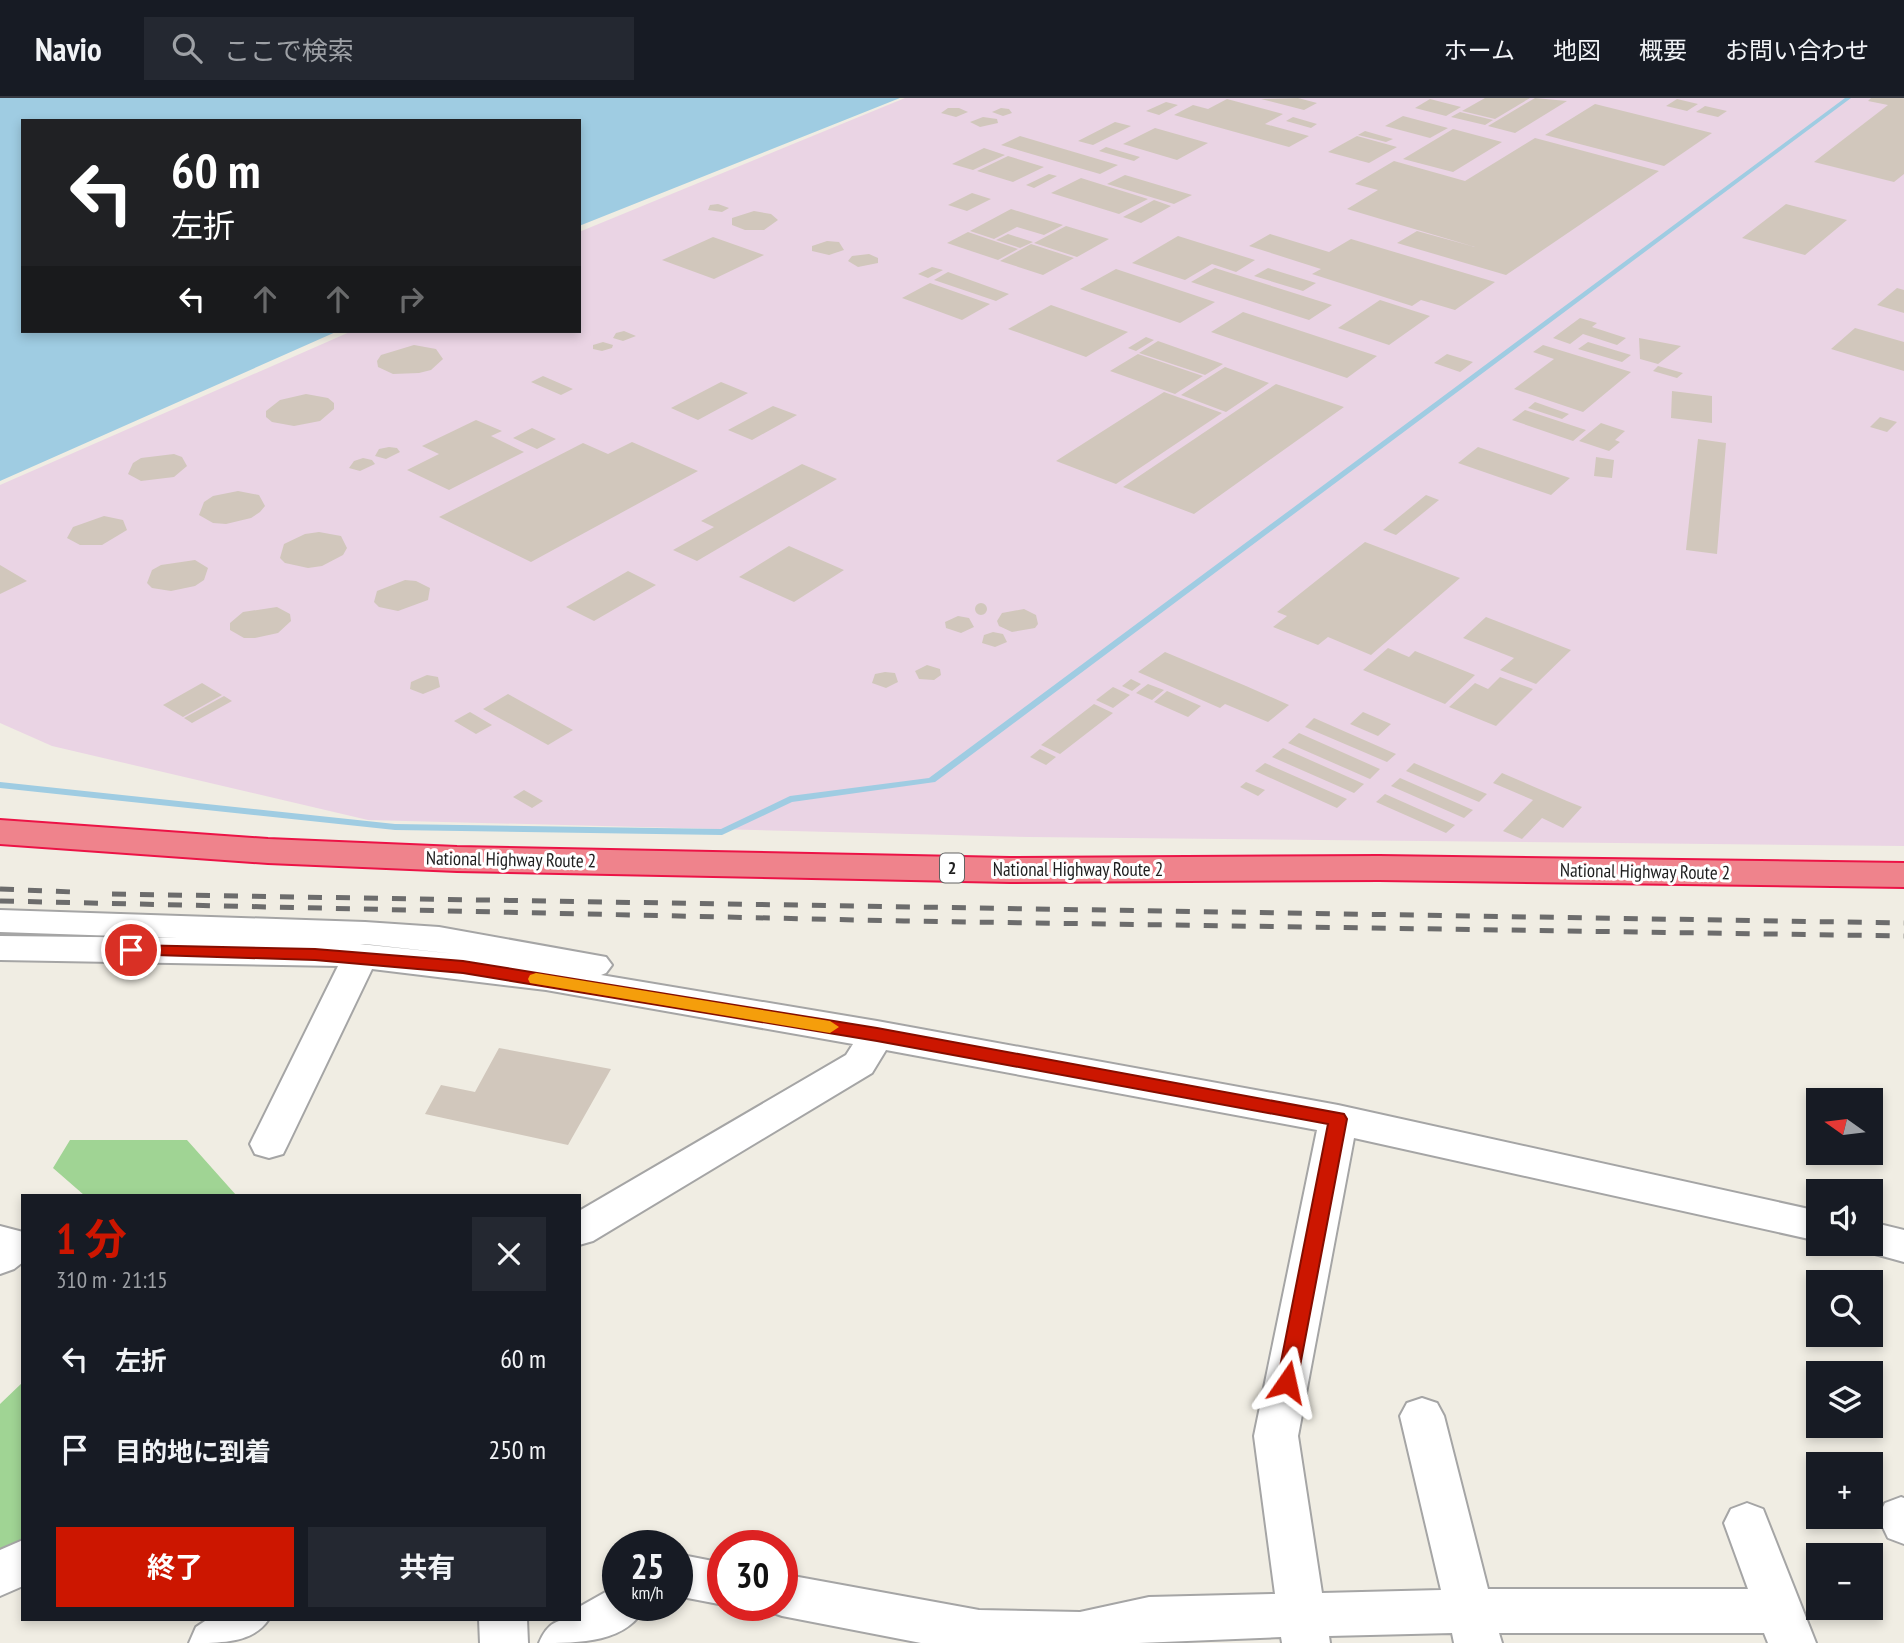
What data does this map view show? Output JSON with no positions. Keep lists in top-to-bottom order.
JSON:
{
  "streets": {
    "highway": ["National Highway Route 2", "2"]
  },
  "north": "left",
  "page": {
    "header": "Navio",
    "search": "ここで検索",
    "nav": [
      "ホーム",
      "地図",
      "概要",
      "お問い合わせ"
    ],
    "turn": ["60 m", "左折"],
    "map_buttons": ["+", "−"],
    "heading": ["1 分", "310 m · 21:15"],
    "list": [
      {
        "name": "左折",
        "value": "60 m"
      },
      {
        "name": "目的地に到着",
        "value": "250 m"
      }
    ],
    "buttons": ["終了", "共有"],
    "speed": "25 km/h",
    "limit": "30"
  }
}
